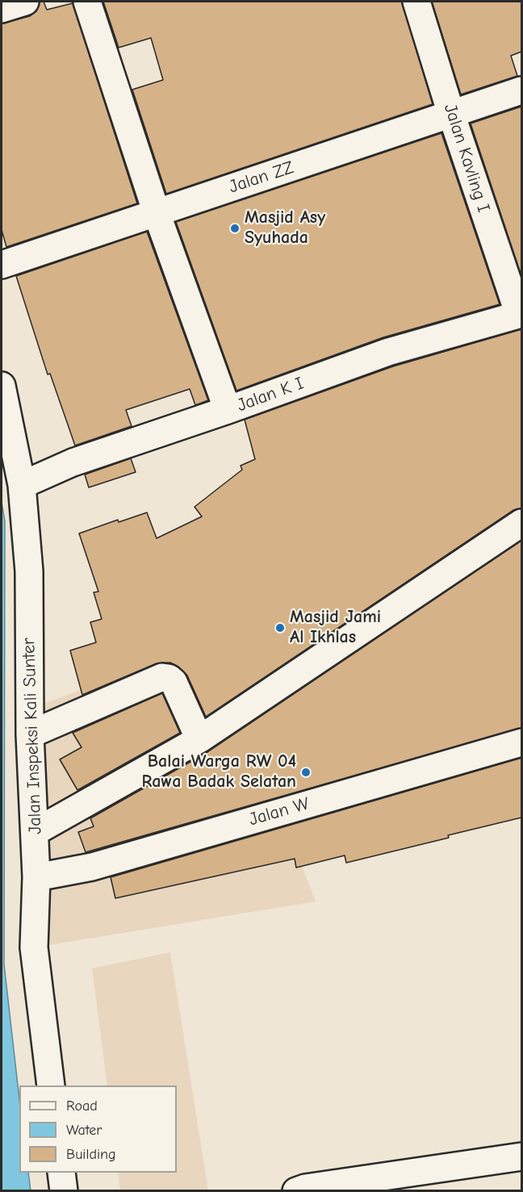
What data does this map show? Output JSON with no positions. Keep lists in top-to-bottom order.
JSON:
{
  "streets": {
    "street": [
      "Jalan Kavling I",
      "Jalan ZZ",
      "Jalan K I",
      "Jalan Inspeksi Kali Sunter",
      "Jalan W"
    ]
  },
  "crossings": [
    ["Jalan Kavling I", "Jalan ZZ"],
    ["Jalan Kavling I", "Jalan K I"],
    ["Jalan K I", "Jalan Inspeksi Kali Sunter"],
    ["Jalan Inspeksi Kali Sunter", "Jalan W"]
  ],
  "places": ["Masjid Asy Syuhada", "Masjid Jami Al Ikhlas", "Balai Warga RW 04 Rawa Badak Selatan"],
  "legend": ["Road", "Water", "Building"]
}
